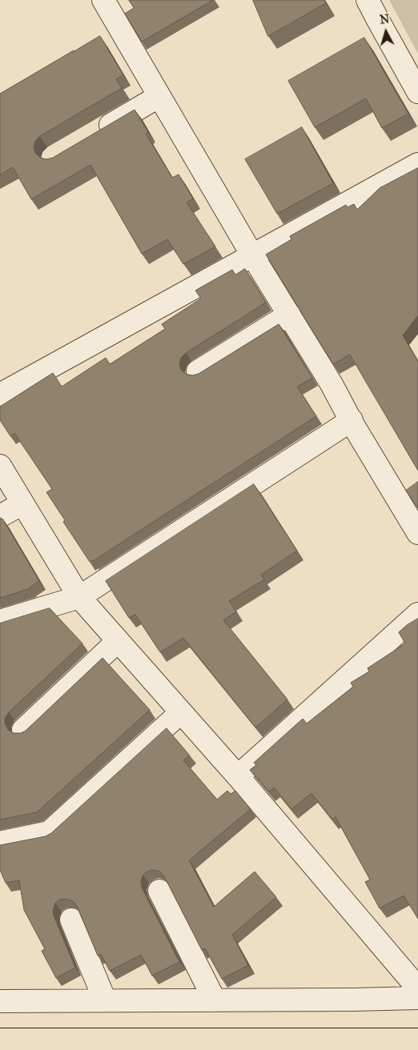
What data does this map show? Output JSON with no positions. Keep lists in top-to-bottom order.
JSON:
{
  "north": "top"
}
